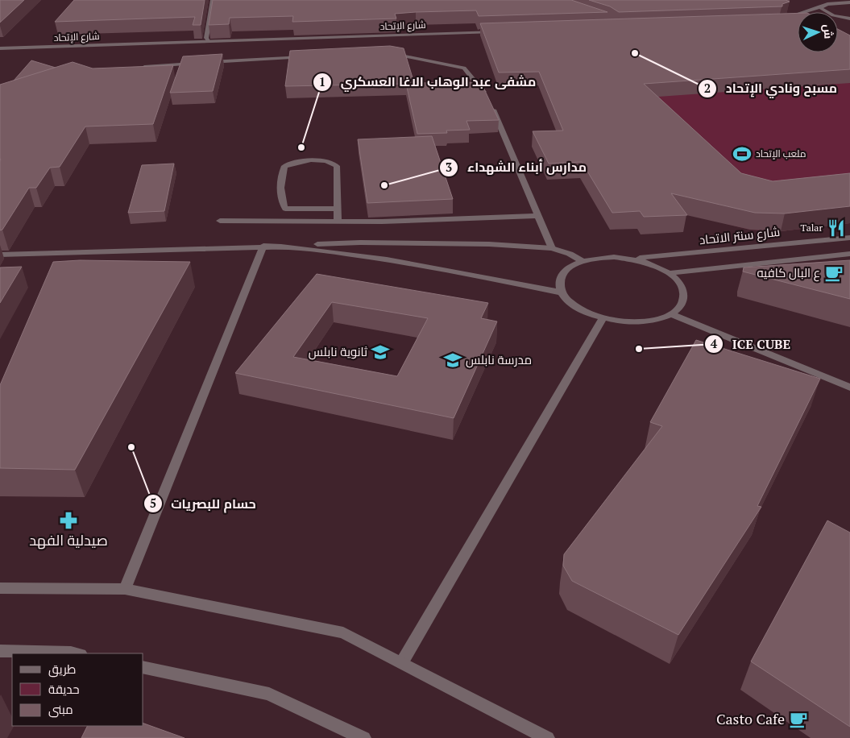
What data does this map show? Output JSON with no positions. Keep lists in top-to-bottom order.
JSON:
{
  "streets": {
    "street": ["شارع الإتحاد", "شارع سنتر الاتحاد"]
  },
  "places": {
    "other": [
      "مسبح ونادي الإتحاد",
      "مشفى عبد الوهاب الاغا العسكري",
      "مدارس أبناء الشهداء",
      "ICE CUBE",
      "حسام للبصريات"
    ],
    "sports": ["ملعب الإتحاد"],
    "restaurant": ["Talar"],
    "cafe": ["ع البال كافيه", "Casto Cafe"],
    "school or university": ["ثانوية نابلس", "مدرسة نابلس"],
    "pharmacy": ["صيدلية الفهد"]
  },
  "legend": ["طريق", "حديقة", "مبنى"],
  "north": "right"
}
